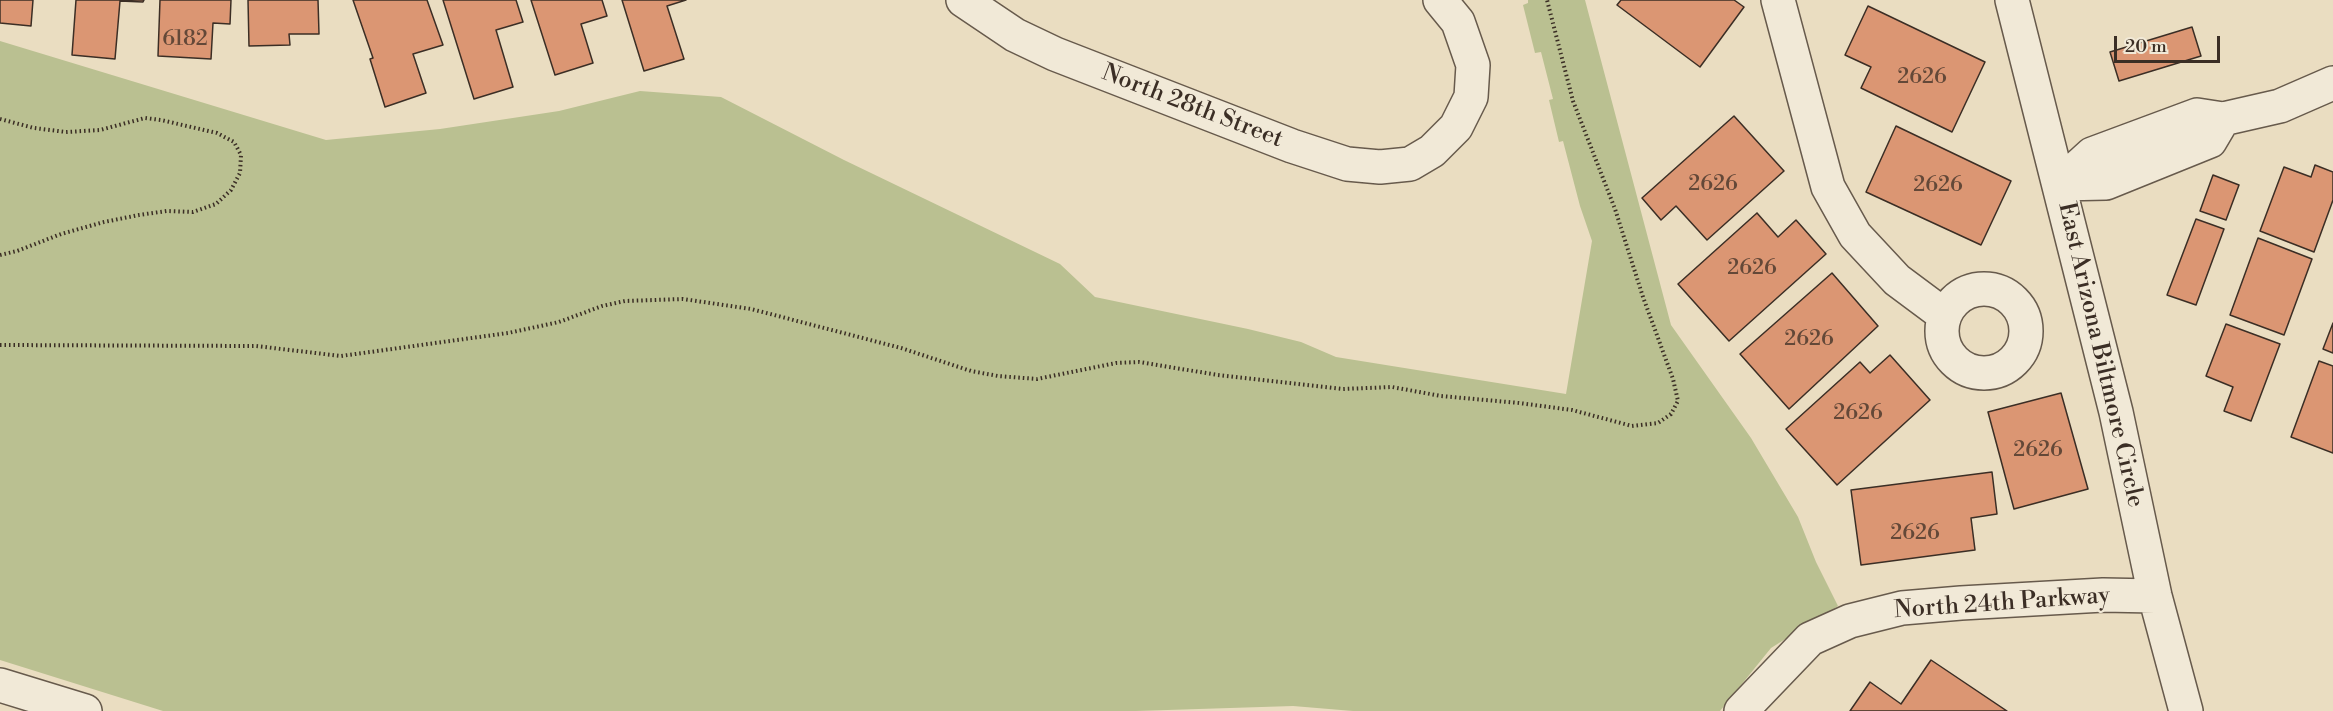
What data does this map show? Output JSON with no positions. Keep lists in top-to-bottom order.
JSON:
{
  "streets": {
    "street": ["North 28th Street", "East Arizona Biltmore Circle", "North 24th Parkway"]
  },
  "crossings": [
    ["East Arizona Biltmore Circle", "North 24th Parkway"]
  ],
  "house_numbers": [
    "6182",
    "2626",
    "2626",
    "2626",
    "2626",
    "2626",
    "2626",
    "2626",
    "2626"
  ],
  "scale_bar": "20 m"
}
